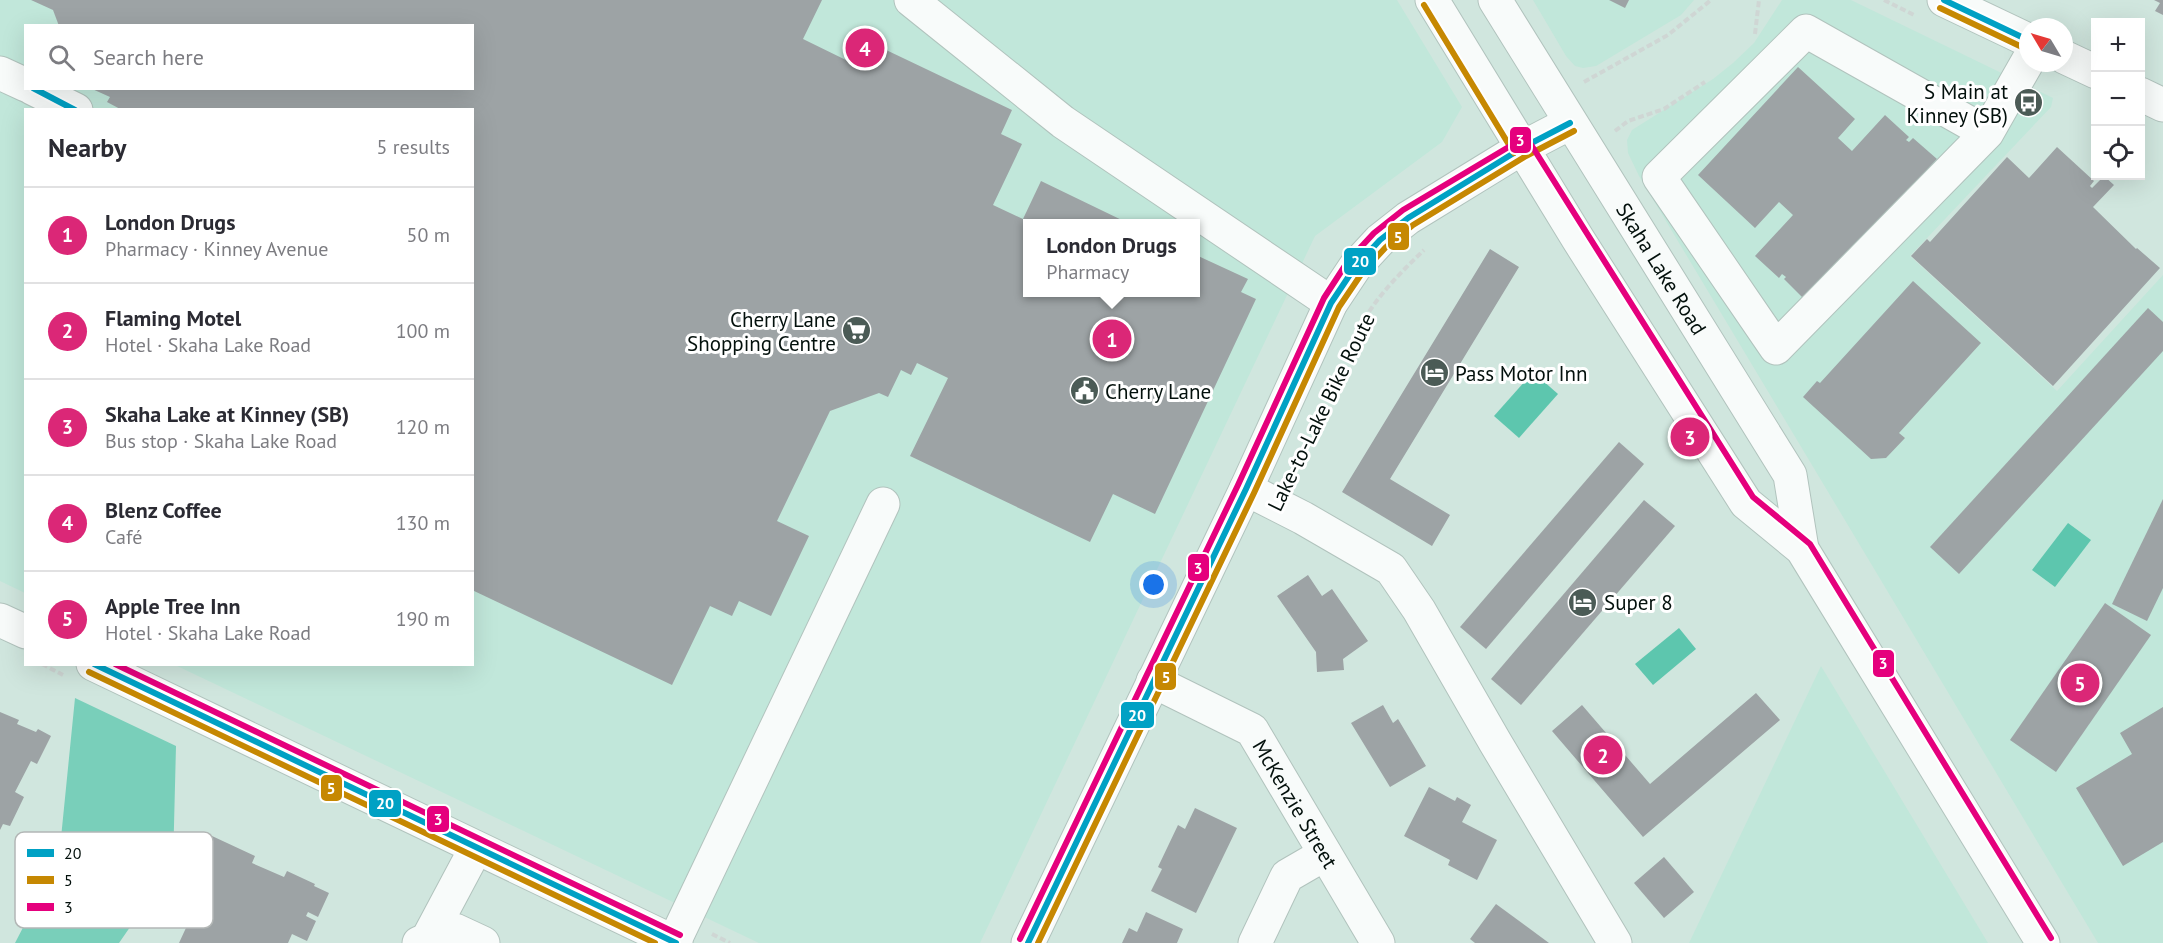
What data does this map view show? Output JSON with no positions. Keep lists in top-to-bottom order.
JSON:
{
  "streets": {
    "street": ["Skaha Lake Road", "McKenzie Street"],
    "path": ["Lake-to-Lake Bike Route"]
  },
  "places": {
    "bus stop": ["S Main at Kinney (SB)"],
    "supermarket": ["Cherry Lane Shopping Centre"],
    "hotel": ["Pass Motor Inn", "Super 8"],
    "public building": ["Cherry Lane"]
  },
  "lines": ["transit line 20", "transit line 5", "transit line 3"],
  "legend": ["20", "5", "3"],
  "north": "top left",
  "page": {
    "map_buttons": ["+", "−"],
    "search": "Search here",
    "pins": [
      "4",
      "1",
      "3",
      "5",
      "2"
    ],
    "heading": ["Nearby", "5 results"],
    "list": [
      {
        "mark": "1",
        "name": "London Drugs",
        "note": "Pharmacy · Kinney Avenue",
        "value": "50 m"
      },
      {
        "mark": "2",
        "name": "Flaming Motel",
        "note": "Hotel · Skaha Lake Road",
        "value": "100 m"
      },
      {
        "mark": "3",
        "name": "Skaha Lake at Kinney (SB)",
        "note": "Bus stop · Skaha Lake Road",
        "value": "120 m"
      },
      {
        "mark": "4",
        "name": "Blenz Coffee",
        "note": "Café",
        "value": "130 m"
      },
      {
        "mark": "5",
        "name": "Apple Tree Inn",
        "note": "Hotel · Skaha Lake Road",
        "value": "190 m"
      }
    ],
    "popup": ["London Drugs", "Pharmacy"]
  }
}
